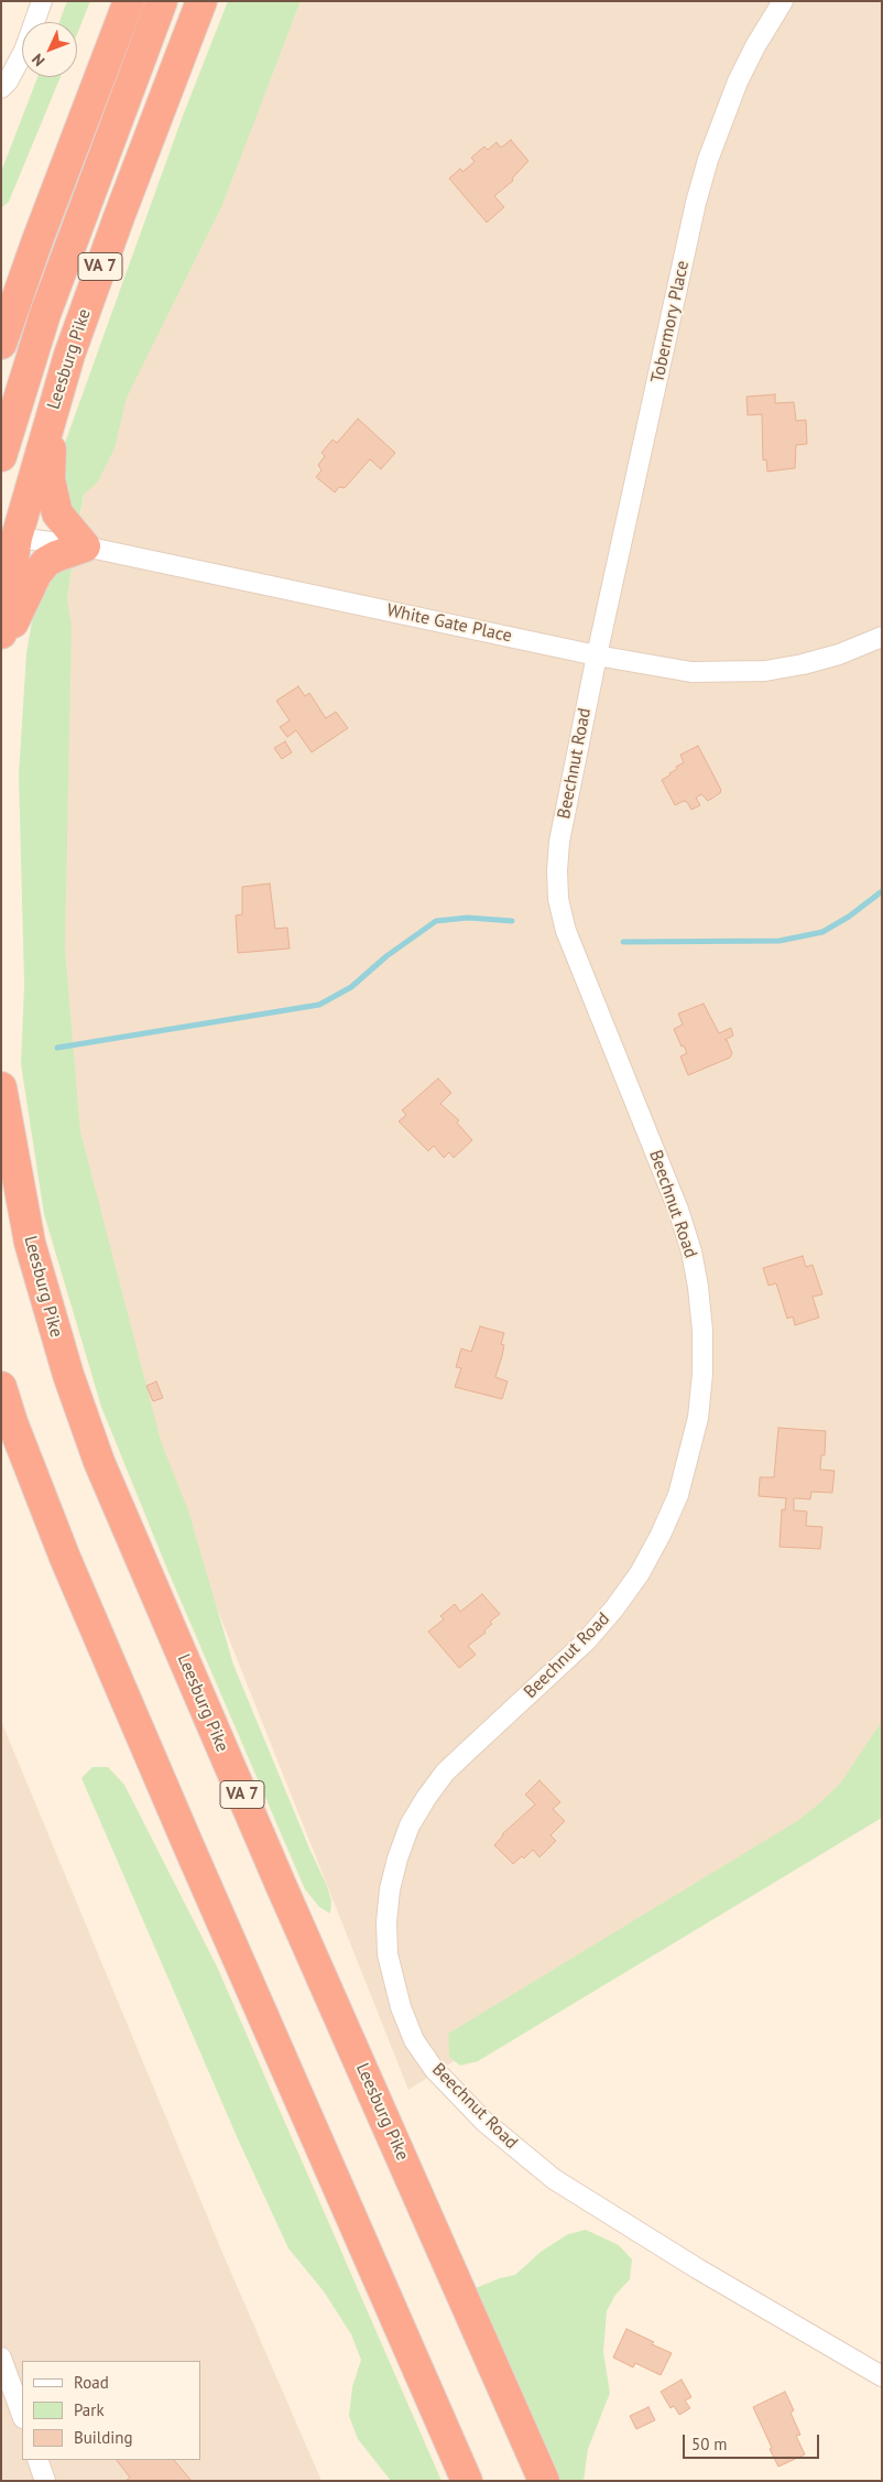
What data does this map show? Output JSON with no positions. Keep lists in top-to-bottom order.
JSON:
{
  "streets": {
    "highway": ["VA 7", "Leesburg Pike"],
    "street": ["Tobermory Place", "White Gate Place", "Beechnut Road"]
  },
  "crossings": [
    ["Tobermory Place", "White Gate Place"],
    ["Tobermory Place", "Beechnut Road"],
    ["Leesburg Pike", "White Gate Place"],
    ["White Gate Place", "Beechnut Road"]
  ],
  "legend": ["Road", "Park", "Building"],
  "scale_bar": "50 m",
  "north": "bottom left"
}
